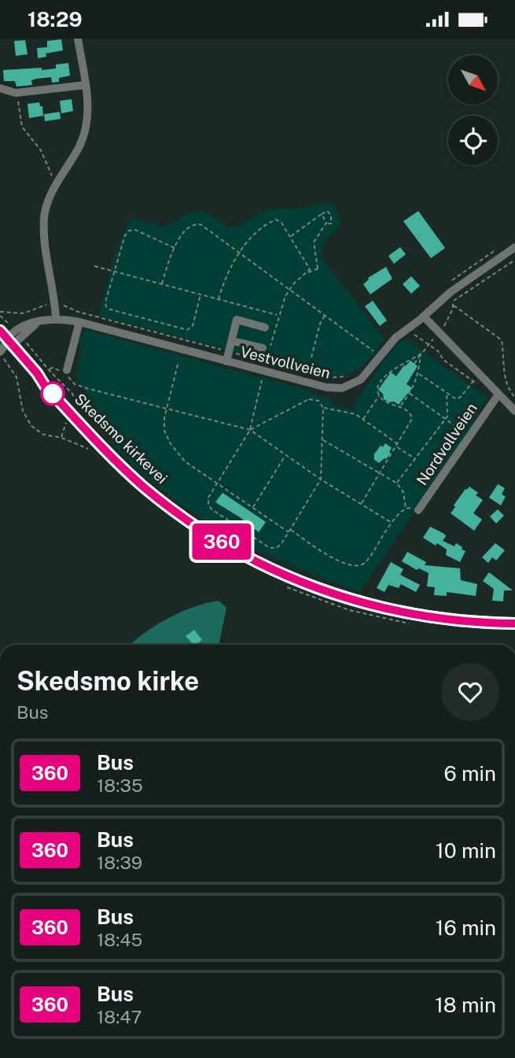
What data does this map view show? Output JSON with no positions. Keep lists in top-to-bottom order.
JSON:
{
  "streets": {
    "highway": ["Skedsmo kirkevei"],
    "street": ["Vestvollveien", "Nordvollveien"]
  },
  "crossings": [
    ["Vestvollveien", "Skedsmo kirkevei"]
  ],
  "lines": ["bus line 360"],
  "north": "bottom right",
  "page": {
    "status": "18:29",
    "on_map": "360",
    "heading": ["Skedsmo kirke", "Bus"],
    "list": [
      {
        "mark": "360",
        "name": "Bus",
        "note": "18:35",
        "value": "6 min"
      },
      {
        "mark": "360",
        "name": "Bus",
        "note": "18:39",
        "value": "10 min"
      },
      {
        "mark": "360",
        "name": "Bus",
        "note": "18:45",
        "value": "16 min"
      },
      {
        "mark": "360",
        "name": "Bus",
        "note": "18:47",
        "value": "18 min"
      }
    ]
  }
}
